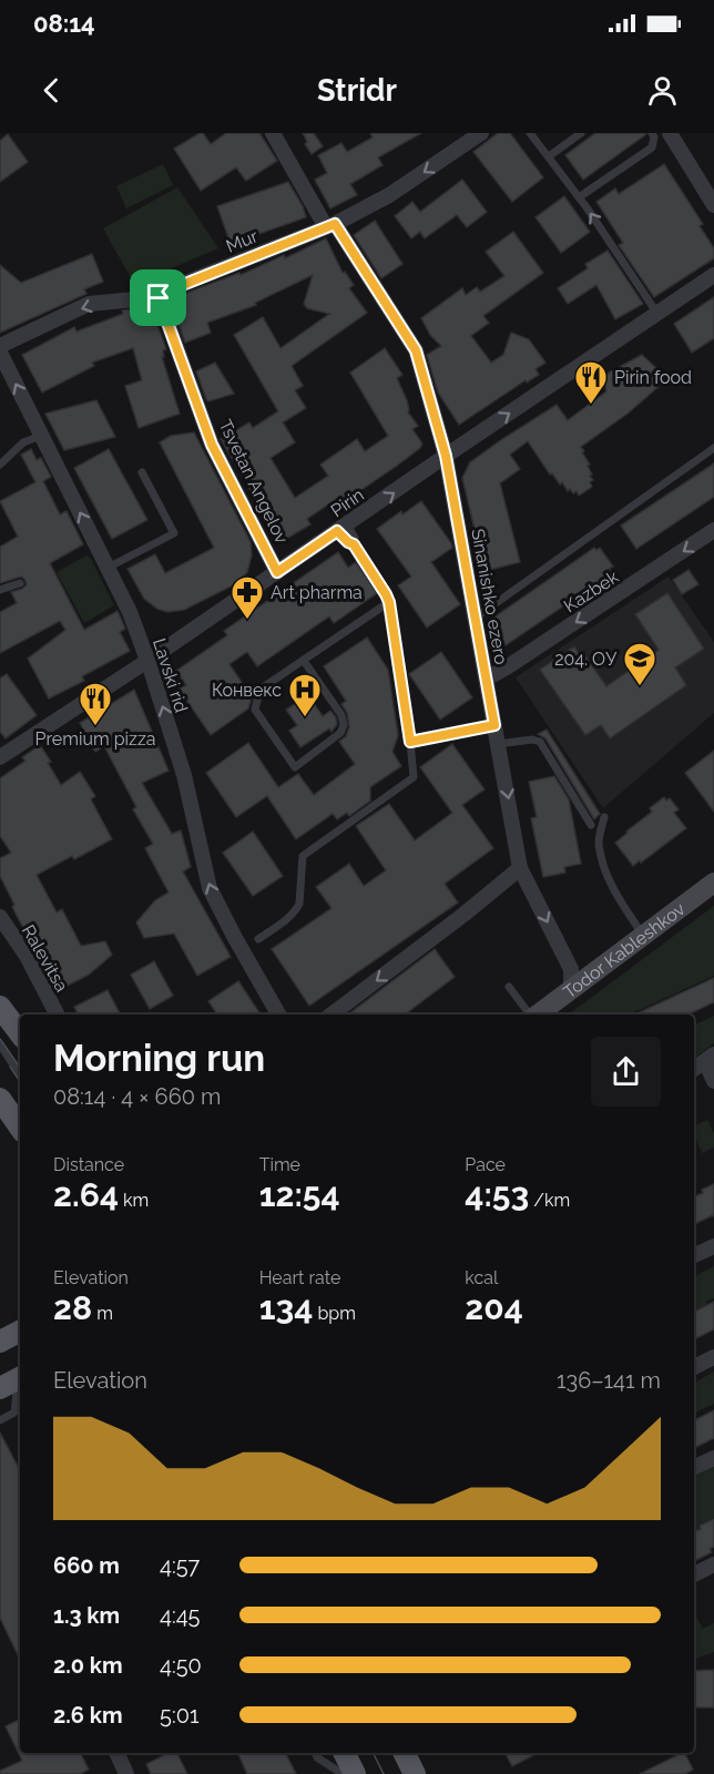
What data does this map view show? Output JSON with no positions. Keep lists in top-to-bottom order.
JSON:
{
  "streets": {
    "main road": ["Todor Kableshkov"],
    "street": [
      "Mur",
      "Tsvetan Angelov",
      "Pirin",
      "Kazbek",
      "Sinanishko ezero",
      "Lavski rid",
      "Ralevitsa"
    ]
  },
  "crossings": [
    ["Mur", "Tsvetan Angelov"],
    ["Mur", "Sinanishko ezero"],
    ["Tsvetan Angelov", "Pirin"],
    ["Pirin", "Sinanishko ezero"],
    ["Pirin", "Lavski rid"],
    ["Kazbek", "Sinanishko ezero"],
    ["Sinanishko ezero", "Todor Kableshkov"]
  ],
  "one_way": [
    "Mur",
    "Pirin",
    "Kazbek",
    "Lavski rid"
  ],
  "places": {
    "restaurant": ["Pirin food", "Premium pizza"],
    "pharmacy": ["Art pharma"],
    "school or university": ["204. ОУ"],
    "hospital": ["Конвекс"]
  },
  "page": {
    "status": "08:14",
    "header": "Stridr",
    "heading": ["Morning run", "08:14 · 4 × 660 m"],
    "stats": [
      ["Distance", "2.64 km"],
      ["Time", "12:54"],
      ["Pace", "4:53 /km"],
      ["Elevation", "28 m"],
      ["Heart rate", "134 bpm"],
      ["kcal", "204"]
    ],
    "chart": ["Elevation", "136–141 m"],
    "list": [
      {
        "name": "660 m",
        "note": "4:57"
      },
      {
        "name": "1.3 km",
        "note": "4:45"
      },
      {
        "name": "2.0 km",
        "note": "4:50"
      },
      {
        "name": "2.6 km",
        "note": "5:01"
      }
    ]
  }
}
